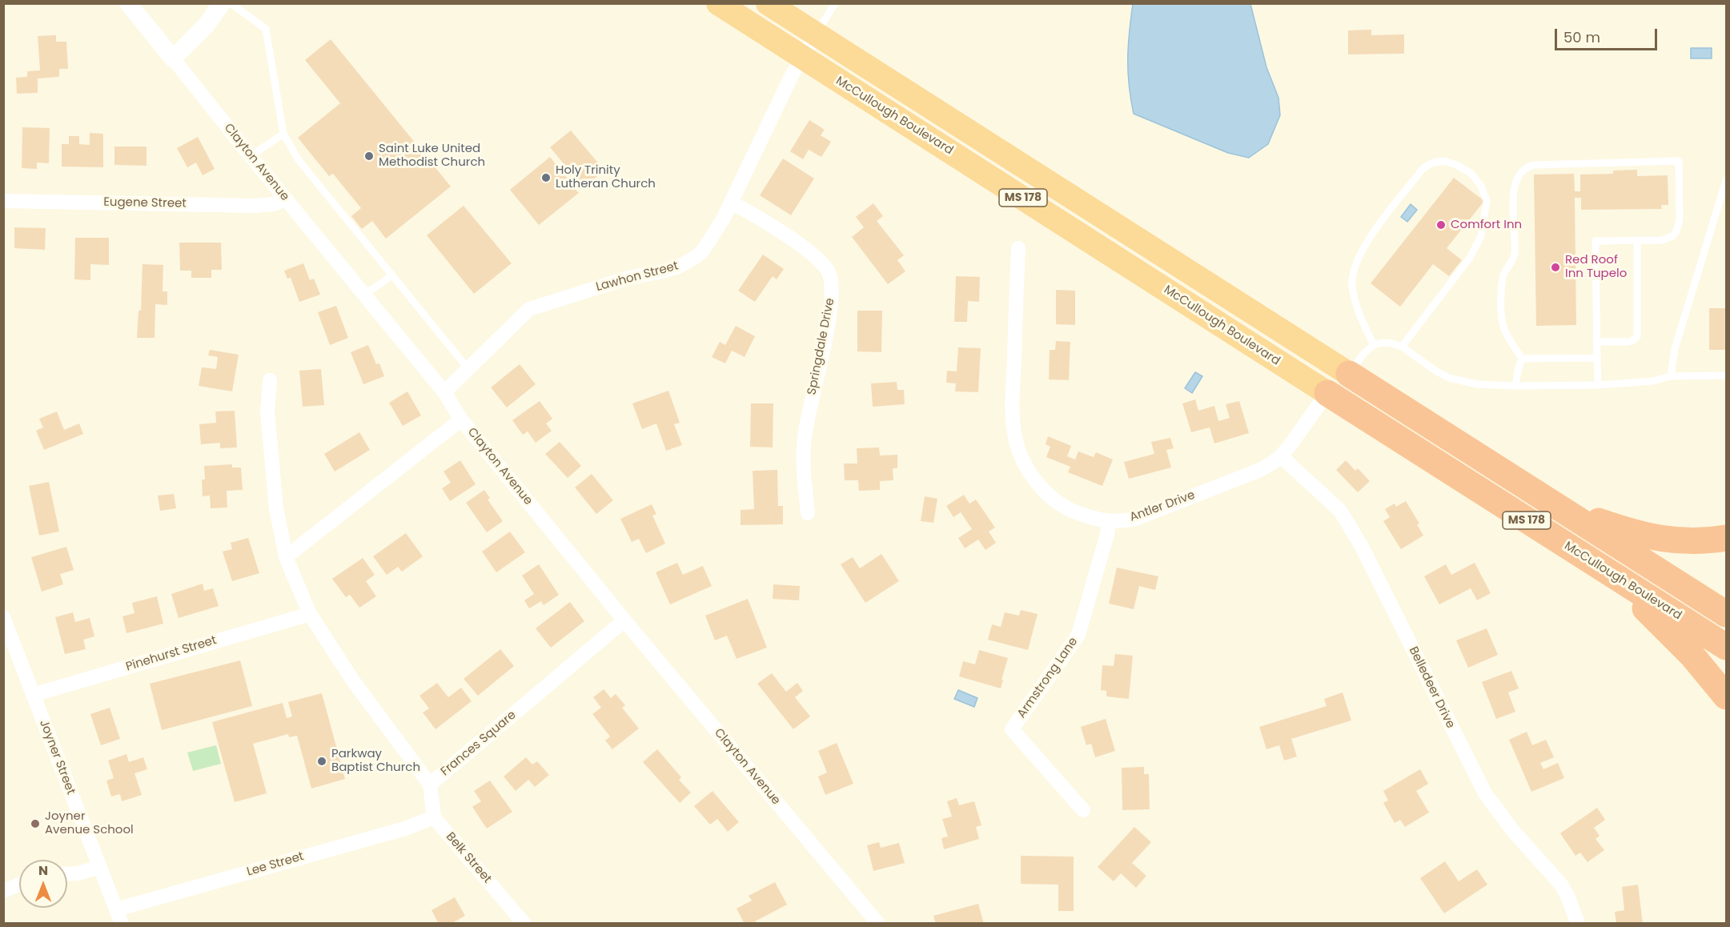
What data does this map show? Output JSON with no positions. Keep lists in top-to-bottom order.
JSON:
{
  "streets": {
    "highway": ["McCullough Boulevard", "MS 178"],
    "street": [
      "Clayton Avenue",
      "Eugene Street",
      "Lawhon Street",
      "Springdale Drive",
      "Antler Drive",
      "Pinehurst Street",
      "Armstrong Lane",
      "Belledeer Drive",
      "Frances Square",
      "Joyner Street",
      "Belk Street",
      "Lee Street"
    ]
  },
  "crossings": [
    ["McCullough Boulevard", "Lawhon Street"],
    ["McCullough Boulevard", "Antler Drive"],
    ["Clayton Avenue", "Eugene Street"],
    ["Clayton Avenue", "Lawhon Street"],
    ["Clayton Avenue", "Frances Square"],
    ["MS 178", "Lawhon Street"],
    ["Lawhon Street", "Springdale Drive"],
    ["Antler Drive", "Armstrong Lane"],
    ["Antler Drive", "Belledeer Drive"],
    ["Pinehurst Street", "Frances Square"],
    ["Pinehurst Street", "Joyner Street"],
    ["Joyner Street", "Lee Street"],
    ["Belk Street", "Lee Street"]
  ],
  "places": [
    "Saint Luke United Methodist Church",
    "Holy Trinity Lutheran Church",
    "Comfort Inn",
    "Red Roof Inn Tupelo",
    "Parkway Baptist Church",
    "Joyner Avenue School"
  ],
  "scale_bar": "50 m",
  "north": "top"
}
